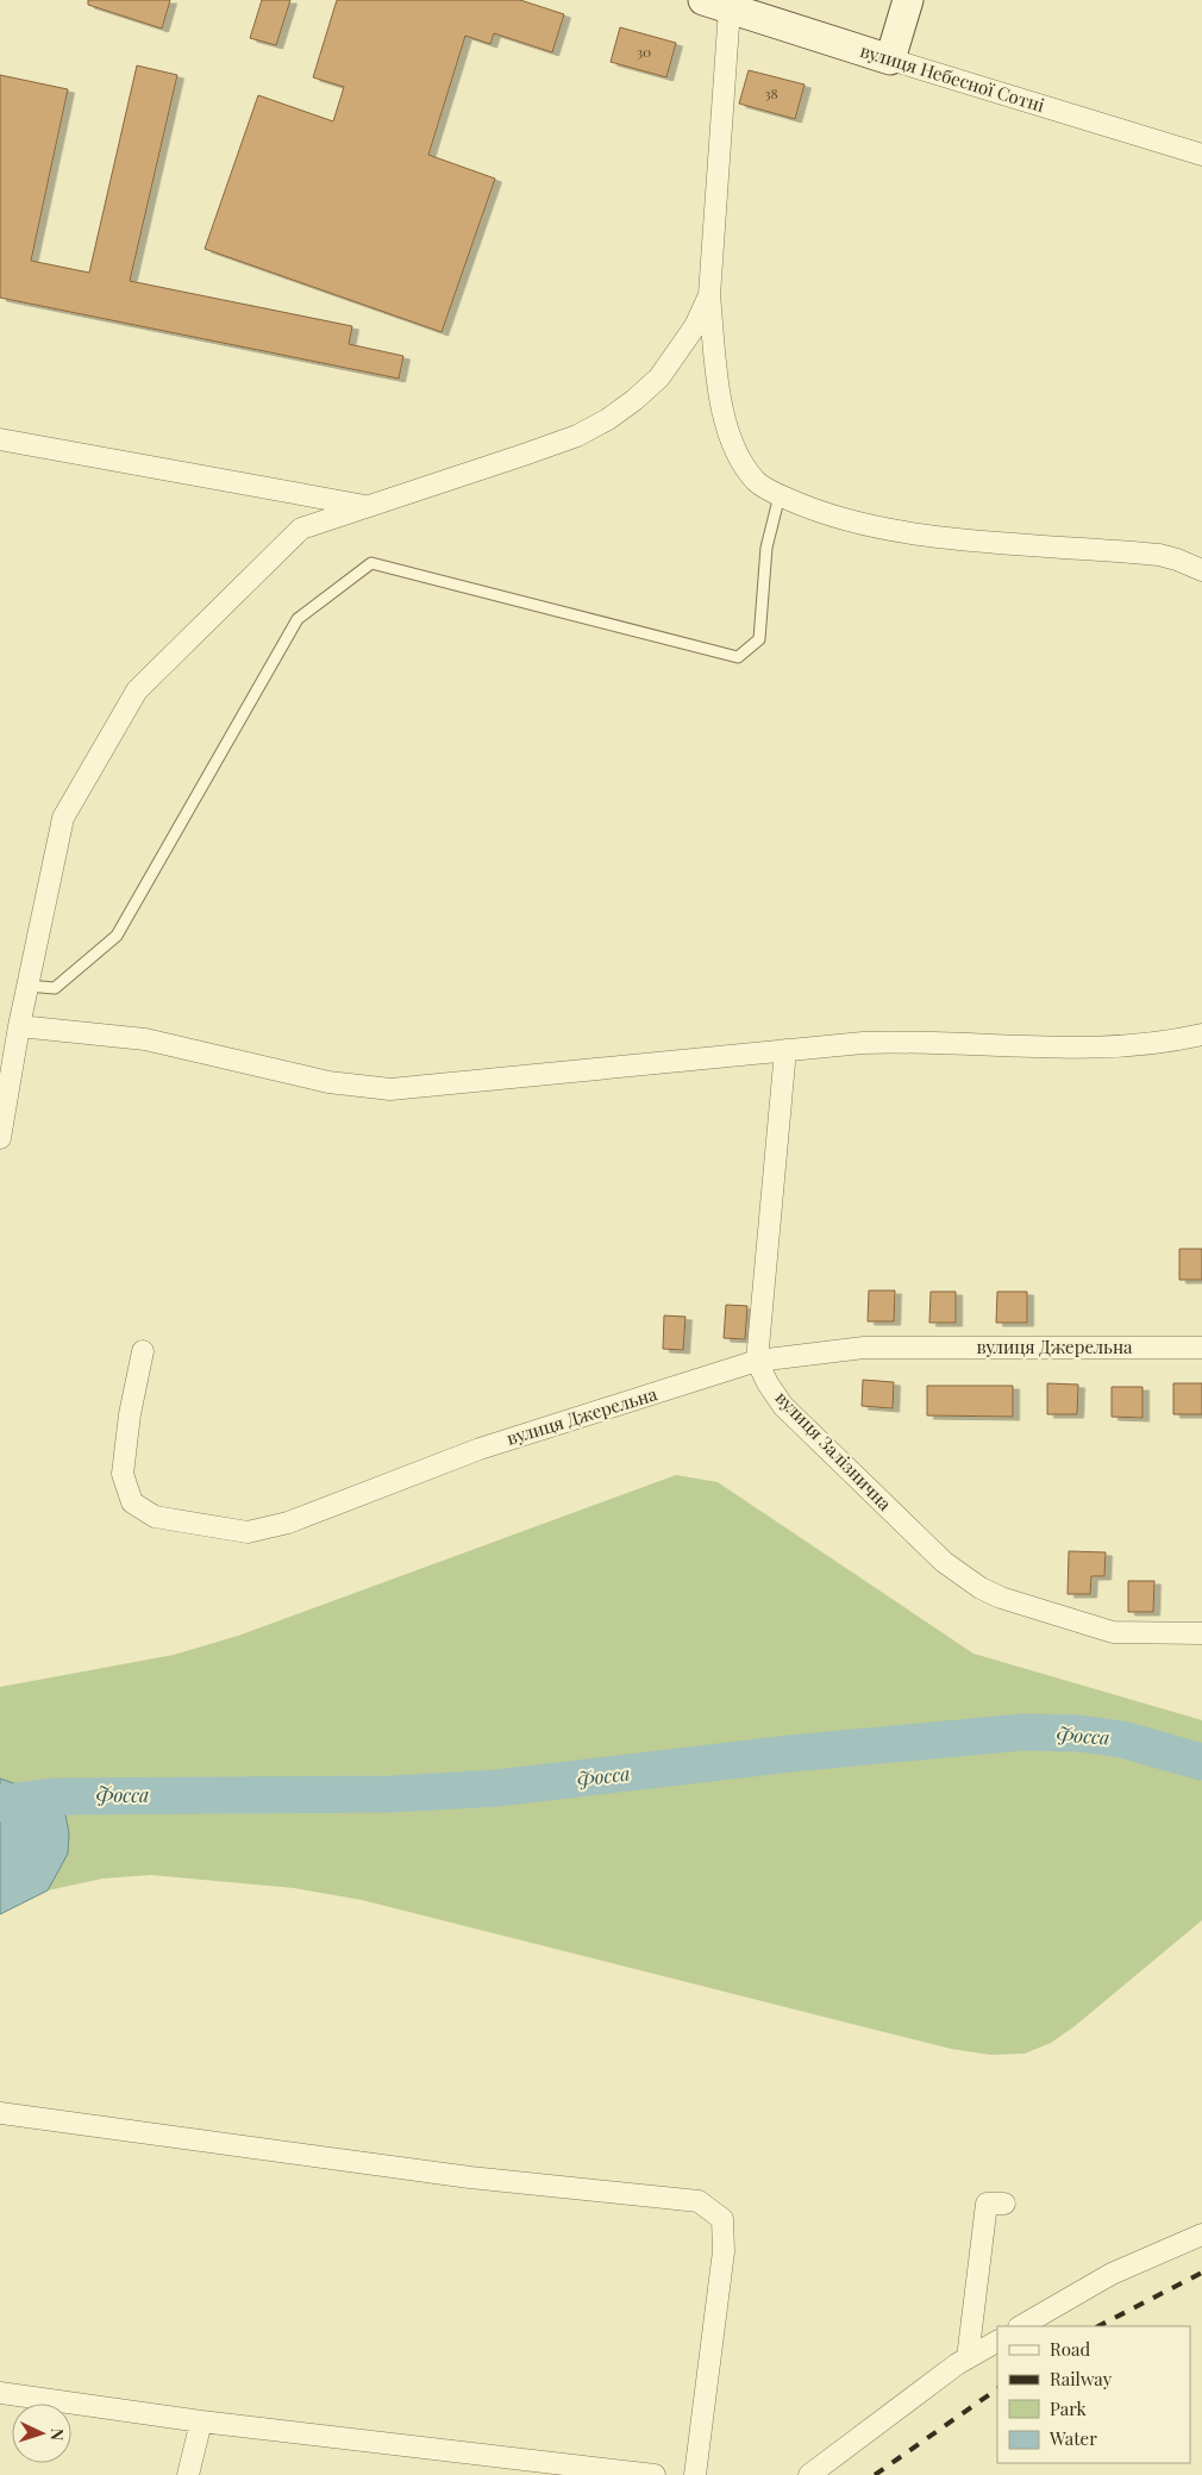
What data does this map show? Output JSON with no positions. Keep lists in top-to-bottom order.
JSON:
{
  "streets": {
    "street": ["вулиця Небесної Сотні", "вулиця Джерельна", "вулиця Залізнична"]
  },
  "crossings": [
    ["вулиця Джерельна", "вулиця Залізнична"]
  ],
  "water": ["Фосса"],
  "house_numbers": ["30", "38"],
  "legend": [
    "Road",
    "Railway",
    "Park",
    "Water"
  ],
  "north": "right"
}
